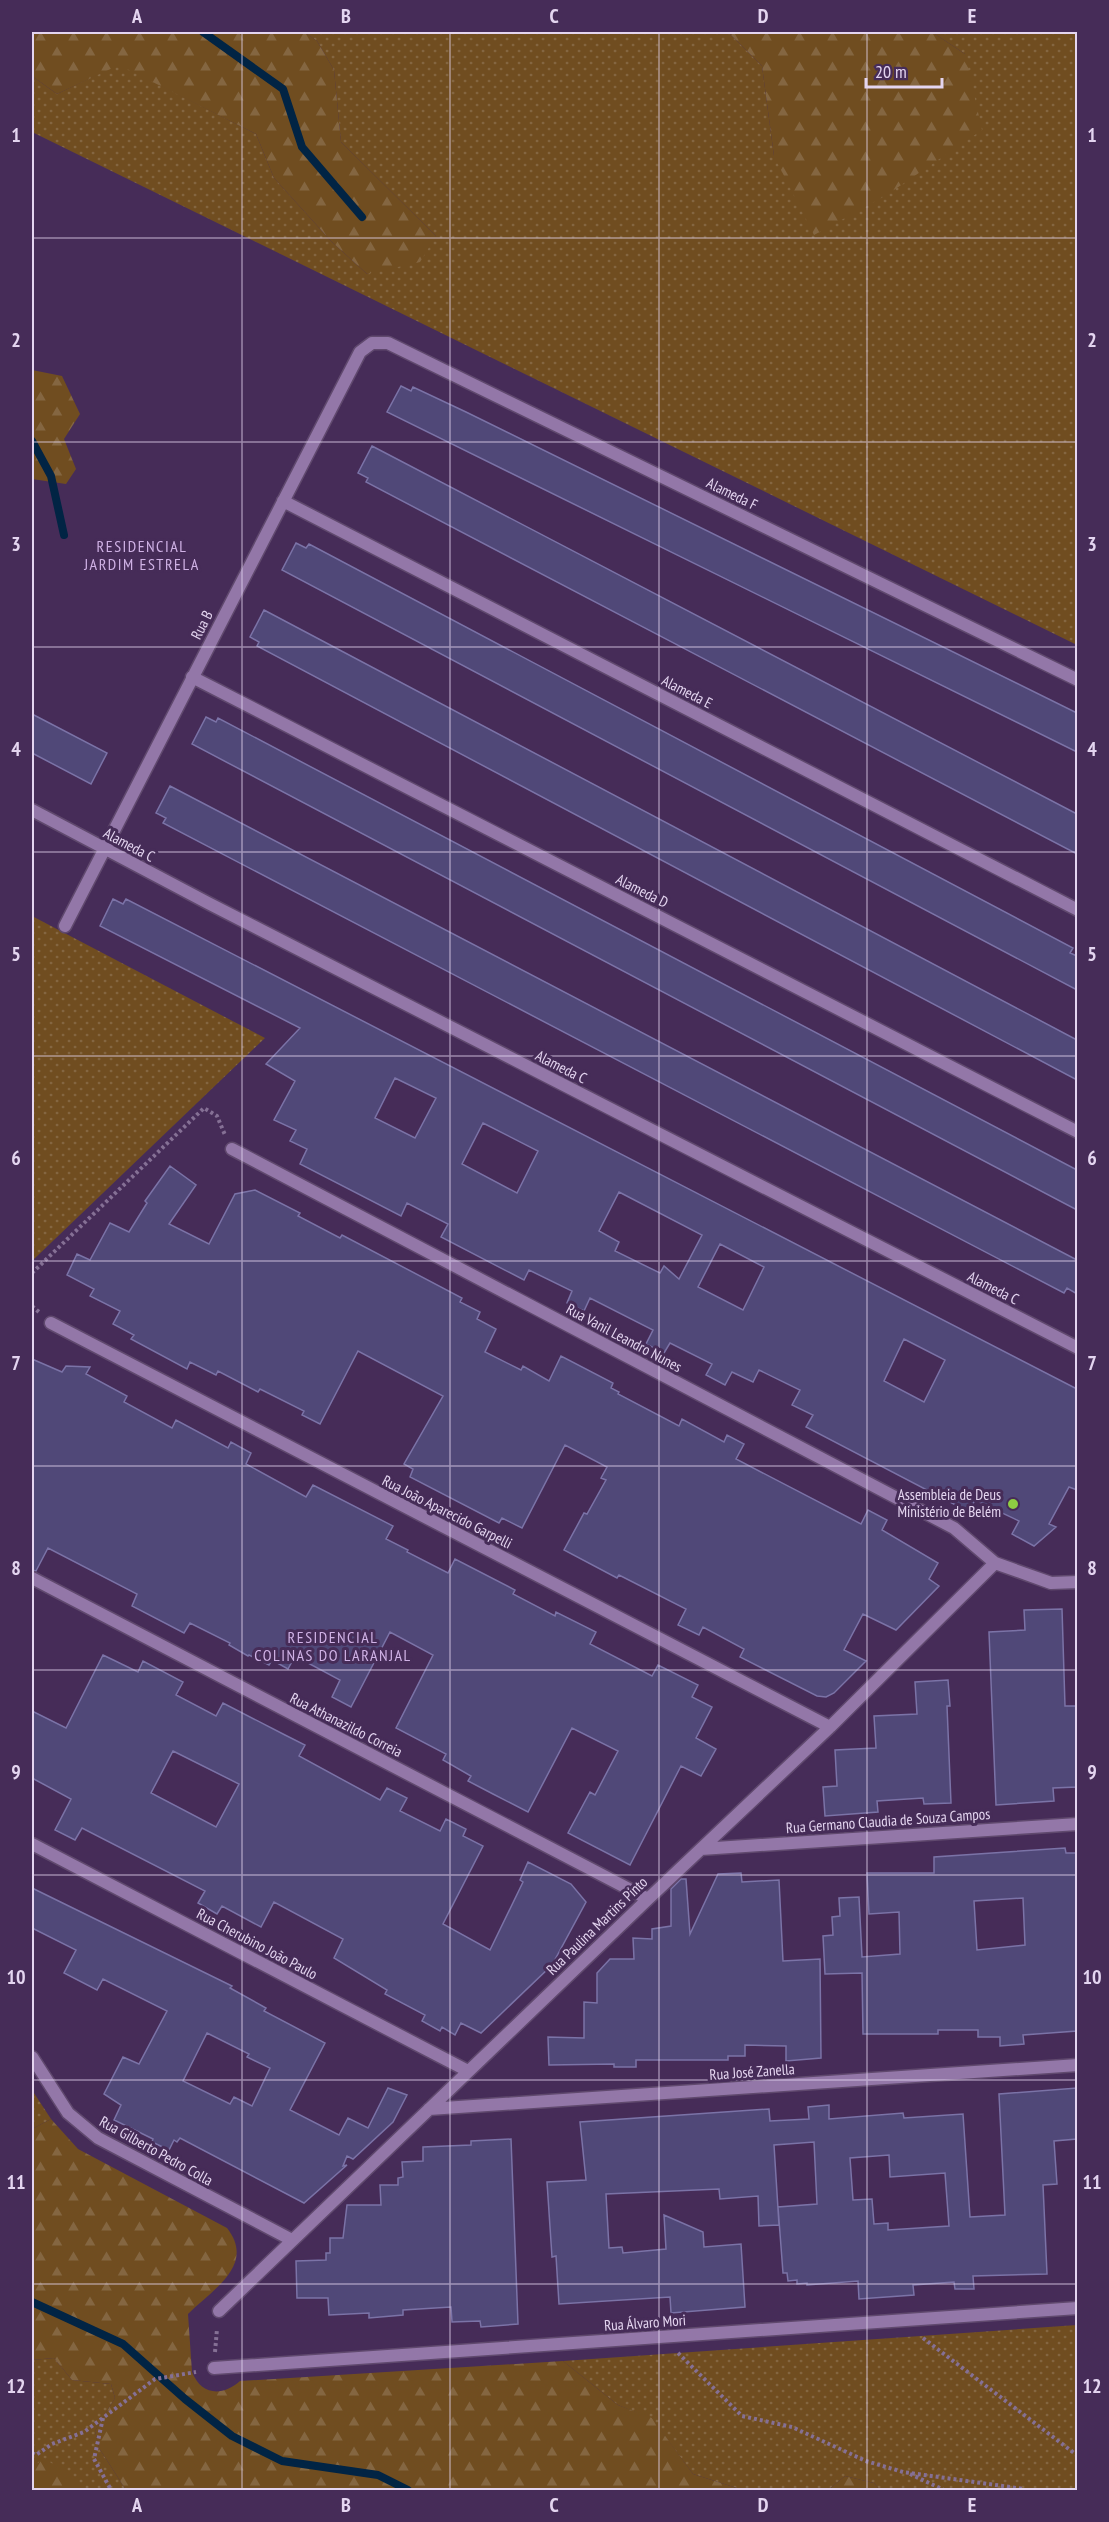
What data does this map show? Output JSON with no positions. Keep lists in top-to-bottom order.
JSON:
{
  "streets": {
    "street": [
      "Alameda F",
      "Rua B",
      "Alameda E",
      "Alameda C",
      "Alameda D",
      "Rua Vanil Leandro Nunes",
      "Rua João Aparecido Garpelli",
      "Rua Athanazildo Correia",
      "Rua Germano Claudia de Souza Campos",
      "Rua Paulina Martins Pinto",
      "Rua Cherubino João Paulo",
      "Rua José Zanella",
      "Rua Gilberto Pedro Colla",
      "Rua Álvaro Mori"
    ]
  },
  "crossings": [
    ["Alameda F", "Rua B"],
    ["Rua B", "Alameda E"],
    ["Rua B", "Alameda C"],
    ["Rua B", "Alameda D"],
    ["Rua Vanil Leandro Nunes", "Rua Paulina Martins Pinto"],
    ["Rua João Aparecido Garpelli", "Rua Paulina Martins Pinto"],
    ["Rua Athanazildo Correia", "Rua Paulina Martins Pinto"],
    ["Rua Germano Claudia de Souza Campos", "Rua Paulina Martins Pinto"],
    ["Rua Paulina Martins Pinto", "Rua Cherubino João Paulo"],
    ["Rua Paulina Martins Pinto", "Rua José Zanella"],
    ["Rua Paulina Martins Pinto", "Rua Gilberto Pedro Colla"]
  ],
  "districts": ["RESIDENCIAL JARDIM ESTRELA", "RESIDENCIAL COLINAS DO LARANJAL"],
  "places": ["Assembleia de Deus Ministério de Belém"],
  "scale_bar": "20 m",
  "grid": {
    "columns": [
      "A",
      "B",
      "C",
      "D",
      "E"
    ],
    "rows": [
      "1",
      "2",
      "3",
      "4",
      "5",
      "6",
      "7",
      "8",
      "9",
      "10",
      "11",
      "12"
    ]
  }
}
